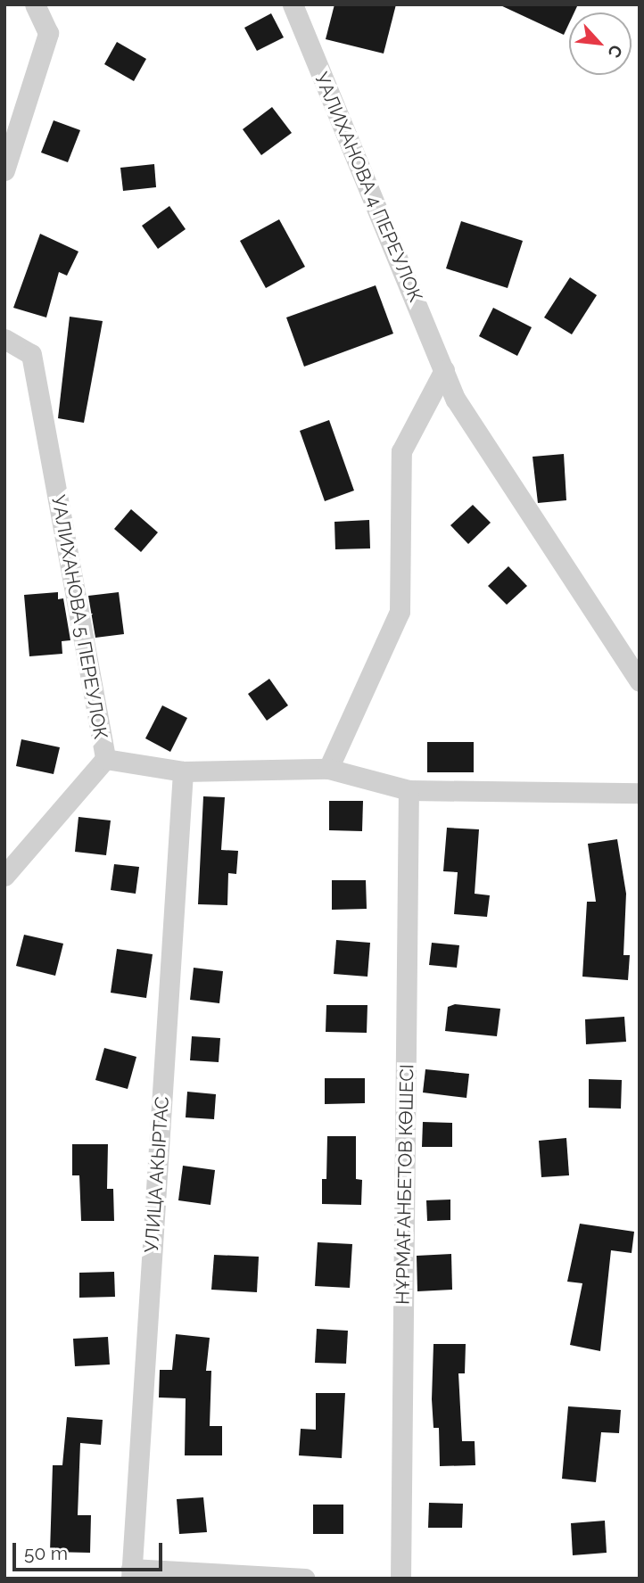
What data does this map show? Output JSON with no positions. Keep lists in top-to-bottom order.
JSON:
{
  "streets": {
    "street": [
      "УАЛИХАНОВА 4 ПЕРЕУЛОК",
      "УАЛИХАНОВА 5 ПЕРЕУЛОК",
      "УЛИЦА АКЫРТАС",
      "НҰРМАҒАНБЕТОВ КӨШЕСІ"
    ]
  },
  "scale_bar": "50 m",
  "north": "bottom right"
}
